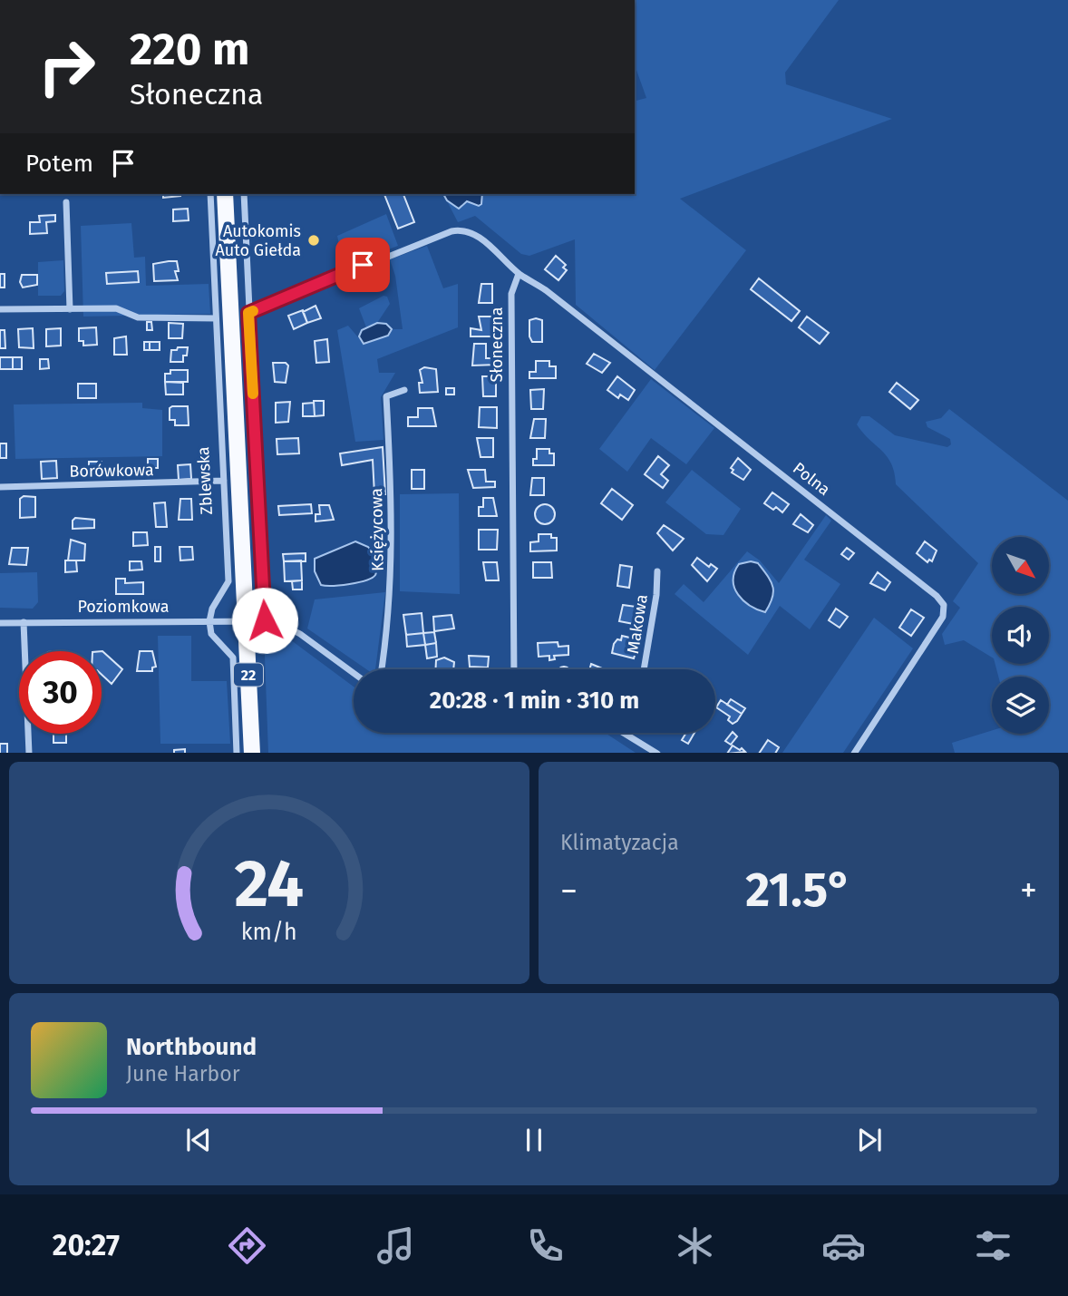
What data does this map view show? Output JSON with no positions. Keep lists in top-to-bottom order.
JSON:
{
  "streets": {
    "main road": ["22"],
    "street": [
      "Słoneczna",
      "Borówkowa",
      "Polna",
      "Zblewska",
      "Księżycowa",
      "Poziomkowa",
      "Makowa"
    ]
  },
  "crossings": [
    ["Słoneczna", "Polna"],
    ["Borówkowa", "Zblewska"],
    ["Zblewska", "Poziomkowa"],
    ["Poziomkowa", "22"]
  ],
  "places": ["Autokomis Auto Giełda"],
  "north": "bottom right",
  "page": {
    "turn": ["220 m", "Słoneczna"],
    "then": "Potem",
    "limit": "30",
    "trip": "20:28 · 1 min · 310 m",
    "tile": "Klimatyzacja",
    "heat": ["−", "21.5°", "+"],
    "song": ["Northbound", "June Harbor"],
    "tabs": "20:27",
    "gauge": ["24", "km/h"]
  }
}
